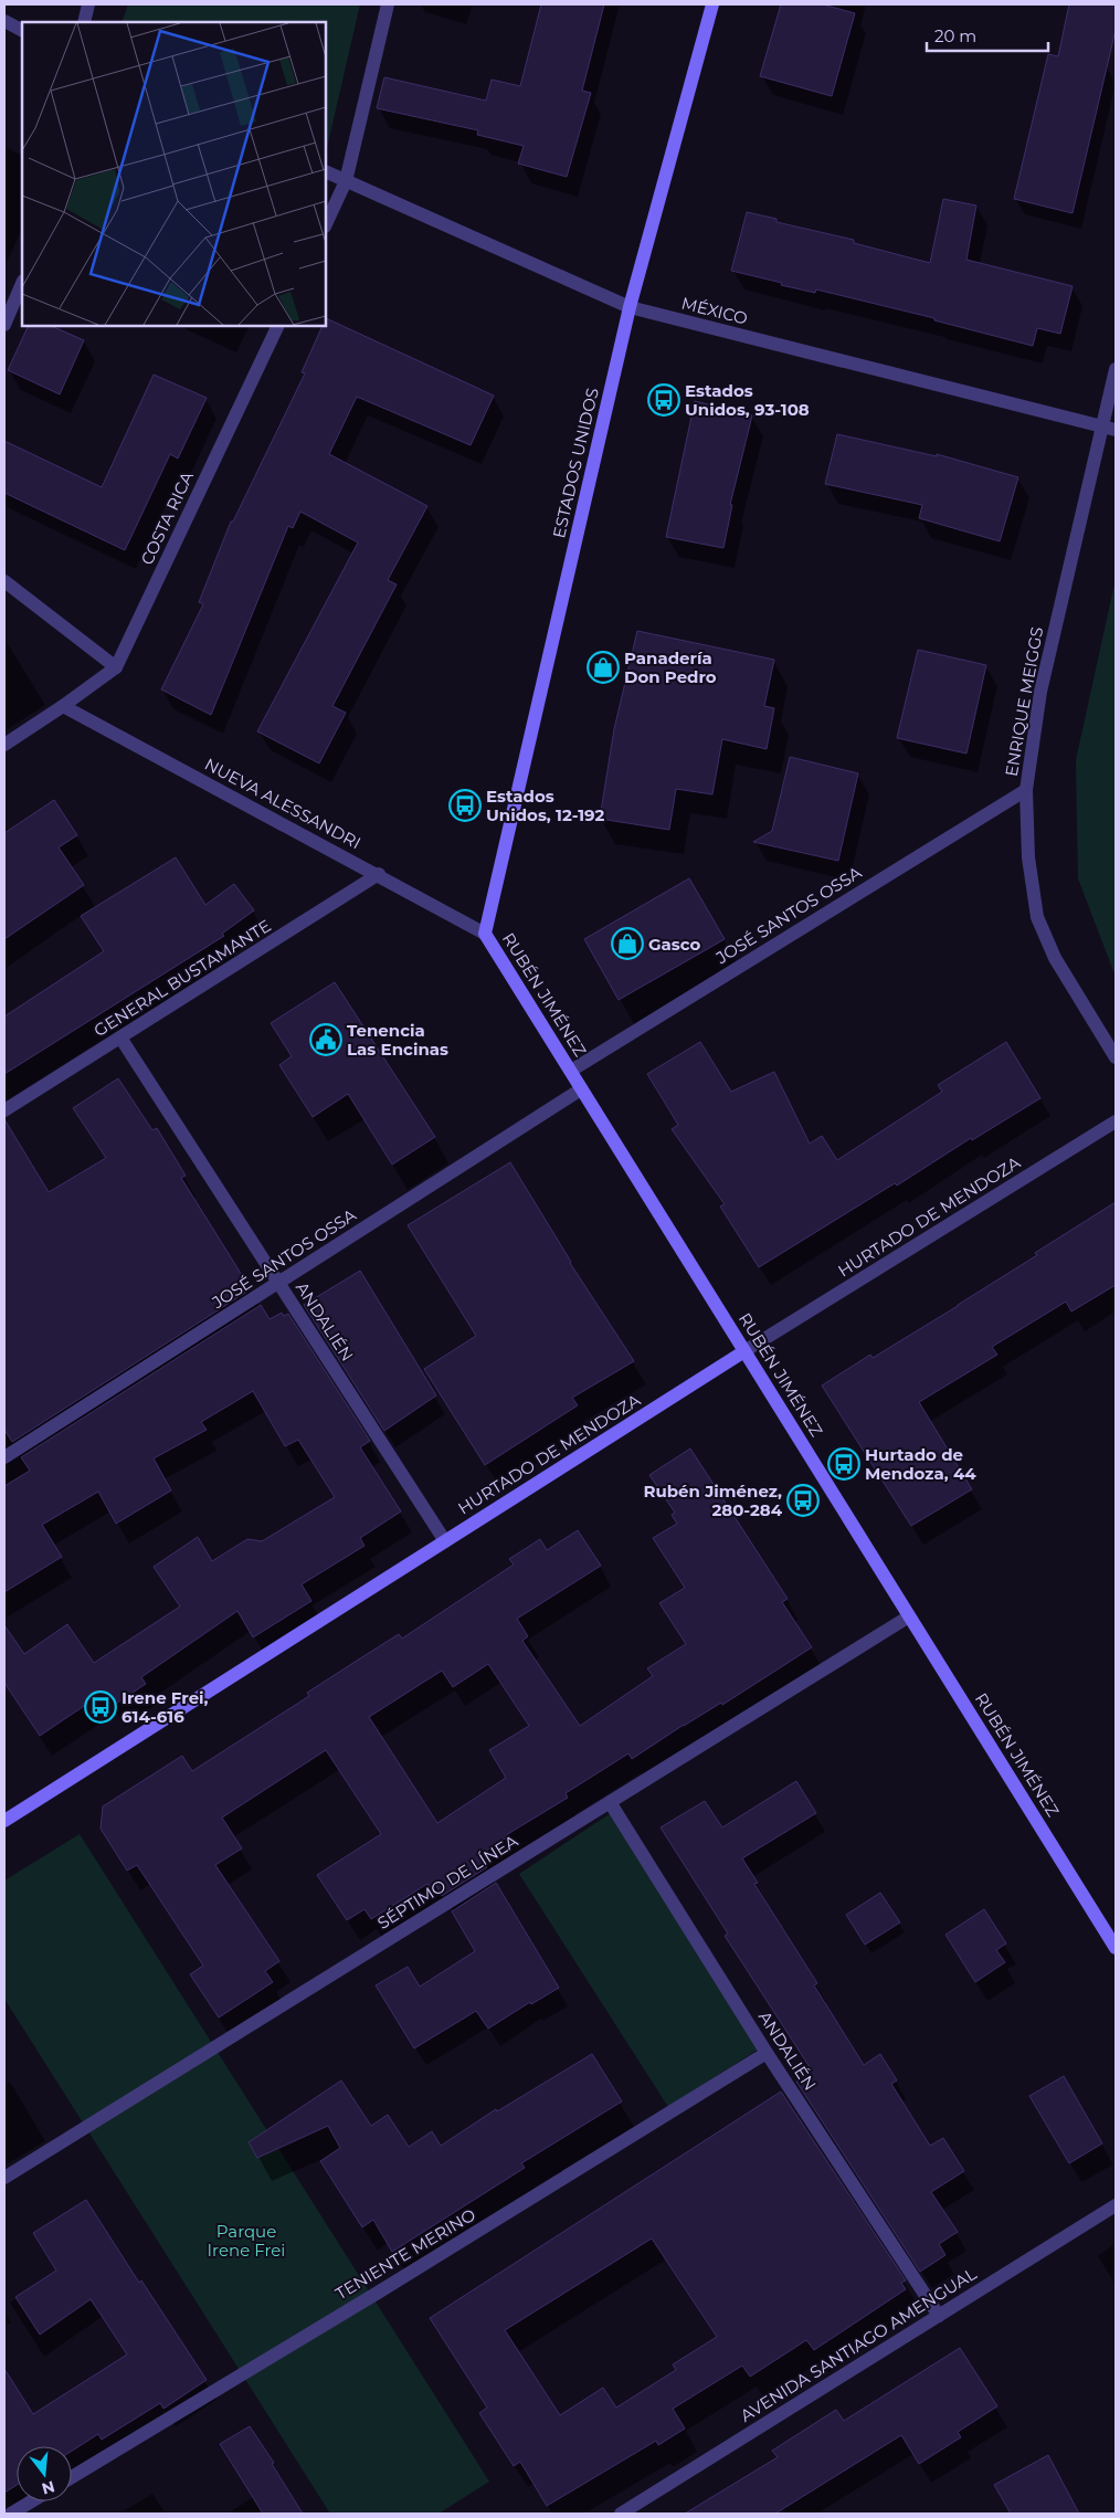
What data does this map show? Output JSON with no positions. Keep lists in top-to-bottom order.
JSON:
{
  "streets": {
    "main road": ["ESTADOS UNIDOS", "RUBÉN JIMÉNEZ", "HURTADO DE MENDOZA"],
    "street": [
      "MÉXICO",
      "COSTA RICA",
      "ENRIQUE MEIGGS",
      "NUEVA ALESSANDRI",
      "JOSÉ SANTOS OSSA",
      "GENERAL BUSTAMANTE",
      "ANDALIÉN",
      "SÉPTIMO DE LÍNEA",
      "TENIENTE MERINO",
      "AVENIDA SANTIAGO AMENGUAL"
    ]
  },
  "crossings": [
    ["MÉXICO", "ESTADOS UNIDOS"],
    ["MÉXICO", "ENRIQUE MEIGGS"],
    ["ESTADOS UNIDOS", "NUEVA ALESSANDRI"],
    ["ESTADOS UNIDOS", "RUBÉN JIMÉNEZ"],
    ["COSTA RICA", "NUEVA ALESSANDRI"],
    ["ENRIQUE MEIGGS", "JOSÉ SANTOS OSSA"],
    ["NUEVA ALESSANDRI", "GENERAL BUSTAMANTE"],
    ["NUEVA ALESSANDRI", "RUBÉN JIMÉNEZ"],
    ["JOSÉ SANTOS OSSA", "RUBÉN JIMÉNEZ"],
    ["JOSÉ SANTOS OSSA", "ANDALIÉN"],
    ["GENERAL BUSTAMANTE", "ANDALIÉN"],
    ["RUBÉN JIMÉNEZ", "HURTADO DE MENDOZA"],
    ["RUBÉN JIMÉNEZ", "SÉPTIMO DE LÍNEA"],
    ["HURTADO DE MENDOZA", "ANDALIÉN"],
    ["ANDALIÉN", "SÉPTIMO DE LÍNEA"],
    ["ANDALIÉN", "TENIENTE MERINO"],
    ["ANDALIÉN", "AVENIDA SANTIAGO AMENGUAL"]
  ],
  "parks": ["Parque Irene Frei"],
  "places": {
    "bus stop": [
      "Estados Unidos, 93-108",
      "Estados Unidos, 12-192",
      "Hurtado de Mendoza, 44",
      "Rubén Jiménez, 280-284",
      "Irene Frei, 614-616"
    ],
    "shop": ["Panadería Don Pedro", "Gasco"],
    "public building": ["Tenencia Las Encinas"]
  },
  "scale_bar": "20 m",
  "north": "bottom"
}
